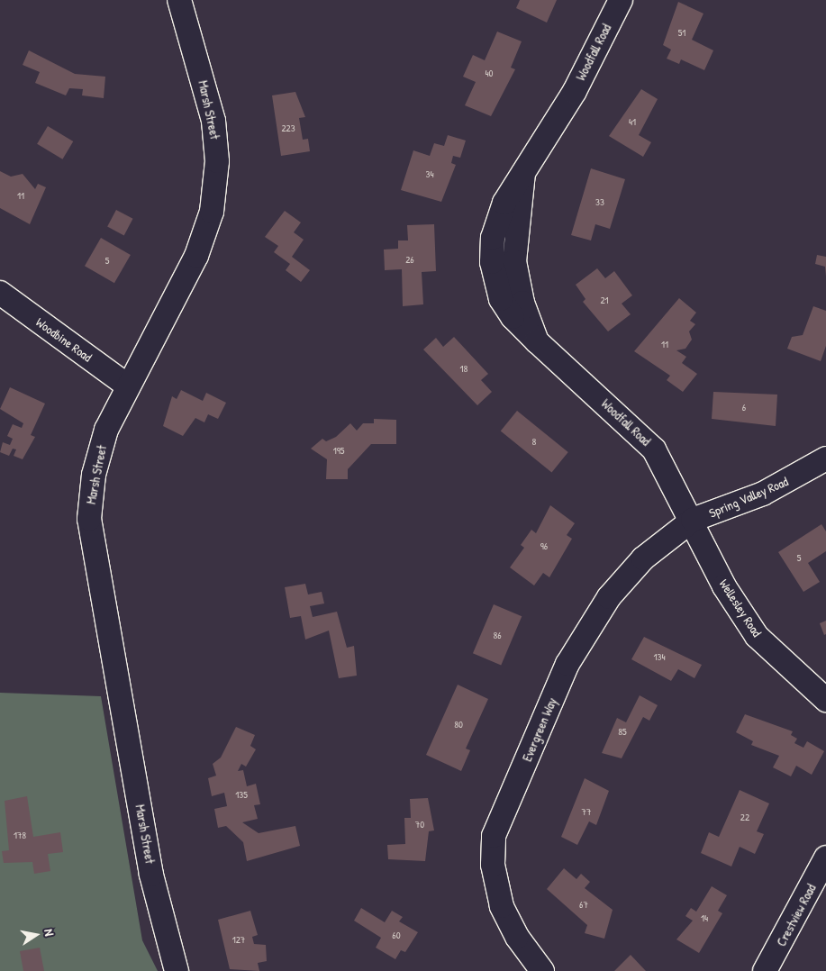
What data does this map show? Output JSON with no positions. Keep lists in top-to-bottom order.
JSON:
{
  "streets": {
    "street": [
      "Woodfall Road",
      "Marsh Street",
      "Woodbine Road",
      "Spring Valley Road",
      "Wellesley Road",
      "Evergreen Way",
      "Crestview Road"
    ]
  },
  "crossings": [
    ["Woodfall Road", "Spring Valley Road"],
    ["Woodfall Road", "Wellesley Road"],
    ["Woodfall Road", "Evergreen Way"],
    ["Marsh Street", "Woodbine Road"],
    ["Spring Valley Road", "Wellesley Road"],
    ["Spring Valley Road", "Evergreen Way"],
    ["Wellesley Road", "Evergreen Way"]
  ],
  "house_numbers": [
    "51",
    "40",
    "41",
    "223",
    "34",
    "11",
    "33",
    "26",
    "5",
    "21",
    "11",
    "18",
    "6",
    "8",
    "195",
    "96",
    "5",
    "86",
    "134",
    "80",
    "85",
    "135",
    "77",
    "22",
    "70",
    "178",
    "67",
    "14",
    "60",
    "127"
  ],
  "north": "right"
}
